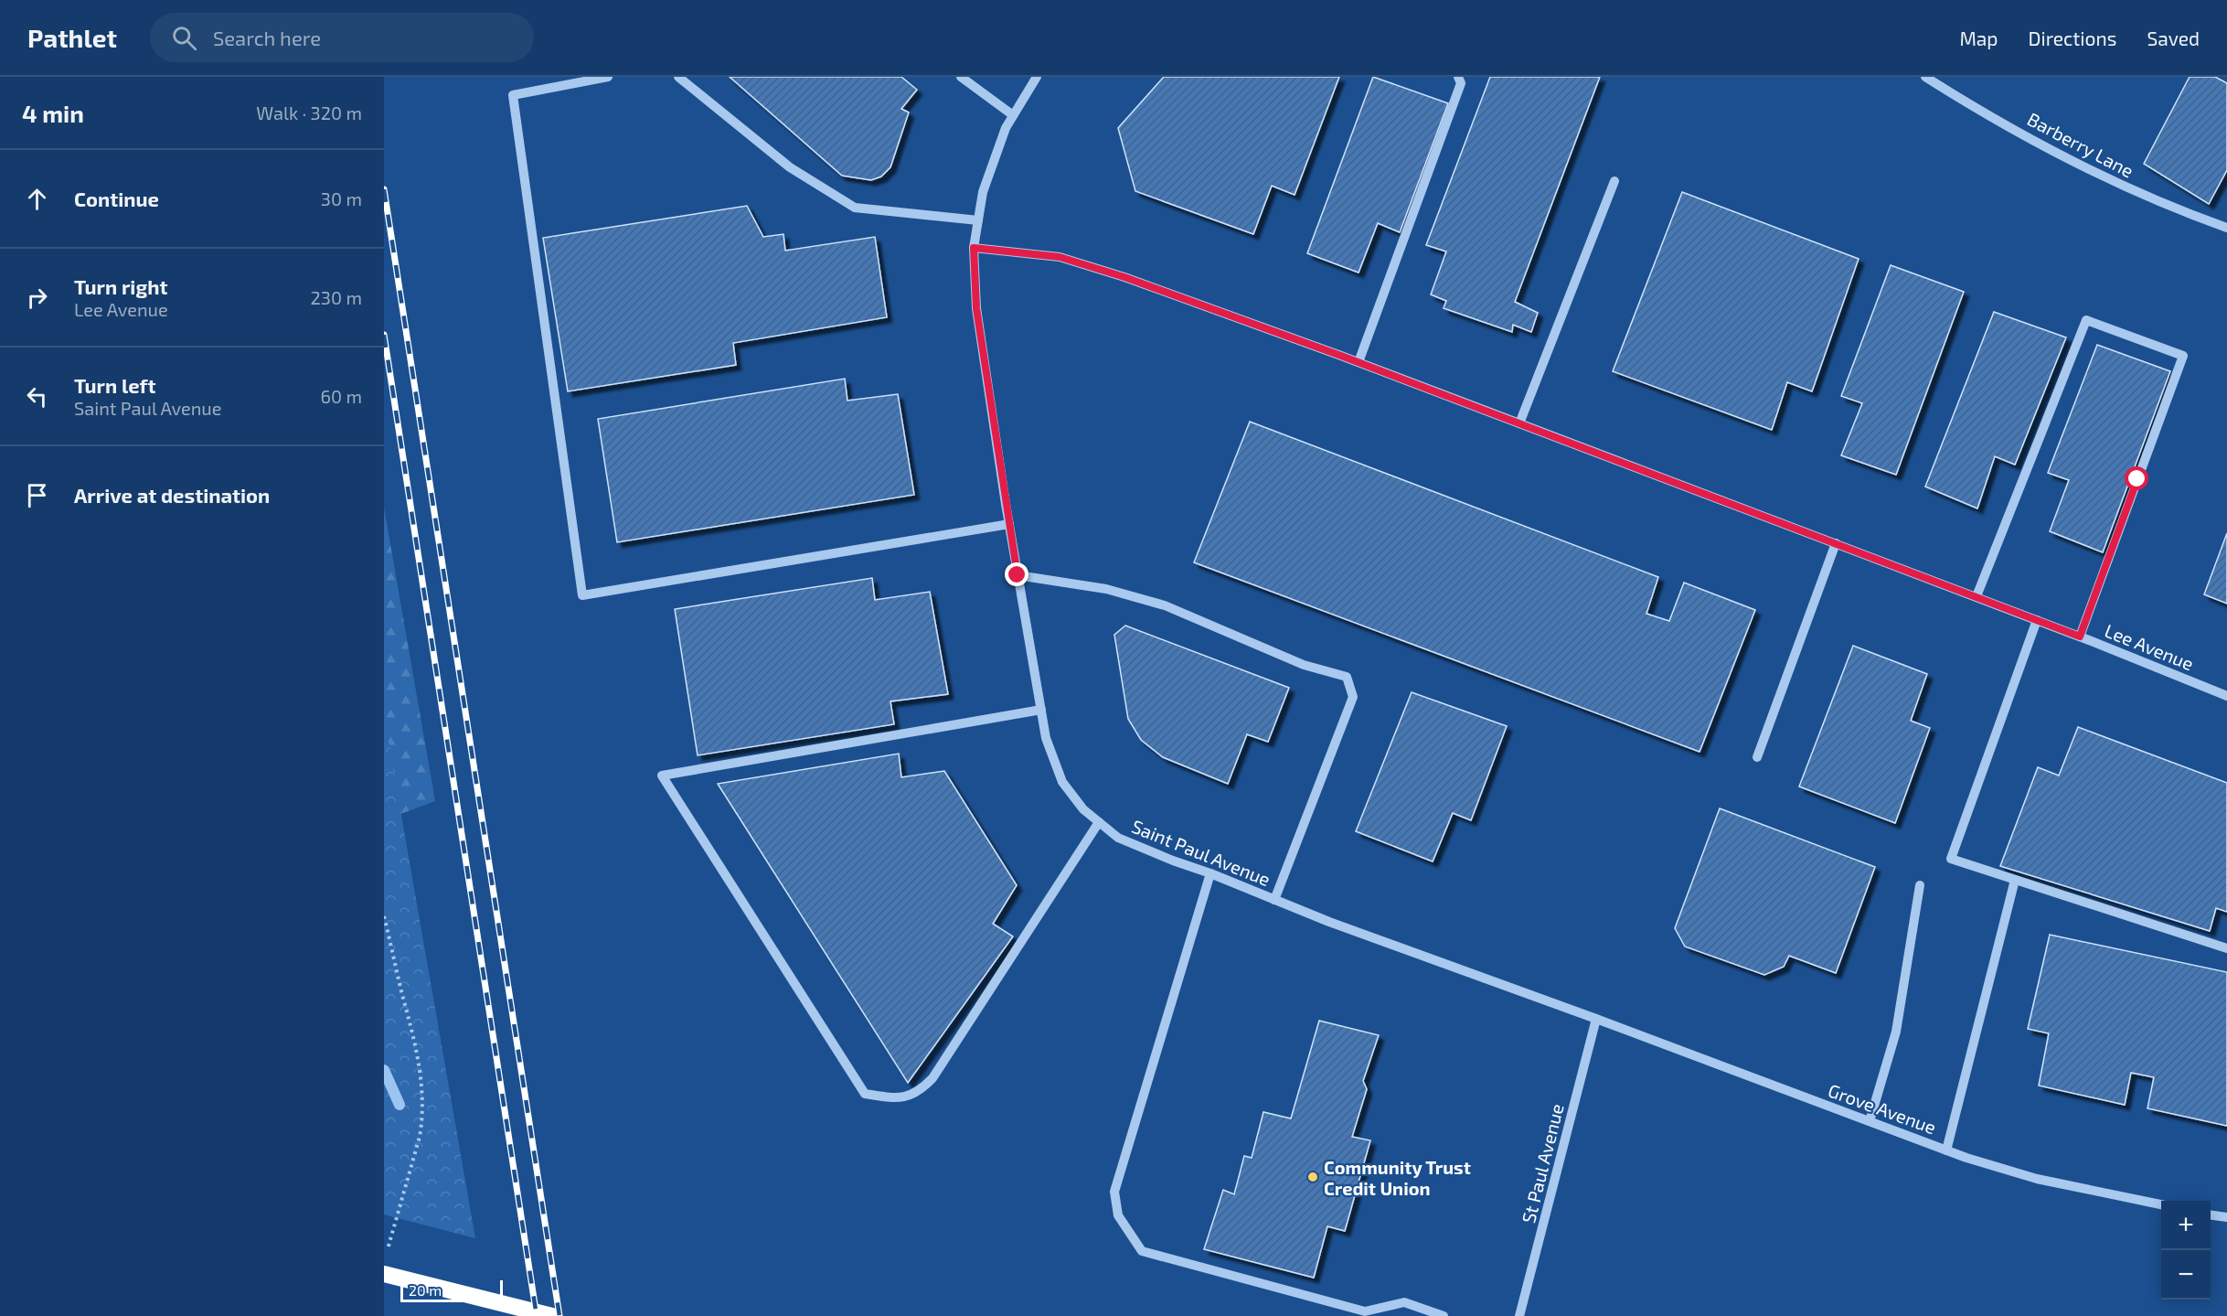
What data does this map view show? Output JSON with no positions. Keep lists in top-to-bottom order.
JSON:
{
  "streets": {
    "street": [
      "Barberry Lane",
      "Lee Avenue",
      "Saint Paul Avenue",
      "Grove Avenue",
      "St Paul Avenue"
    ]
  },
  "crossings": [
    ["Lee Avenue", "Saint Paul Avenue"],
    ["Saint Paul Avenue", "Grove Avenue"],
    ["Saint Paul Avenue", "St Paul Avenue"],
    ["Grove Avenue", "St Paul Avenue"]
  ],
  "places": ["Community Trust Credit Union"],
  "scale_bar": "20 m",
  "page": {
    "header": "Pathlet",
    "search": "Search here",
    "nav": ["Map", "Directions", "Saved"],
    "heading": ["4 min", "Walk · 320 m"],
    "list": [
      ["Continue", "30 m"],
      ["Turn right", "Lee Avenue", "230 m"],
      ["Turn left", "Saint Paul Avenue", "60 m"],
      "Arrive at destination"
    ],
    "map_buttons": ["+", "−"],
    "scale": "20 m"
  }
}
